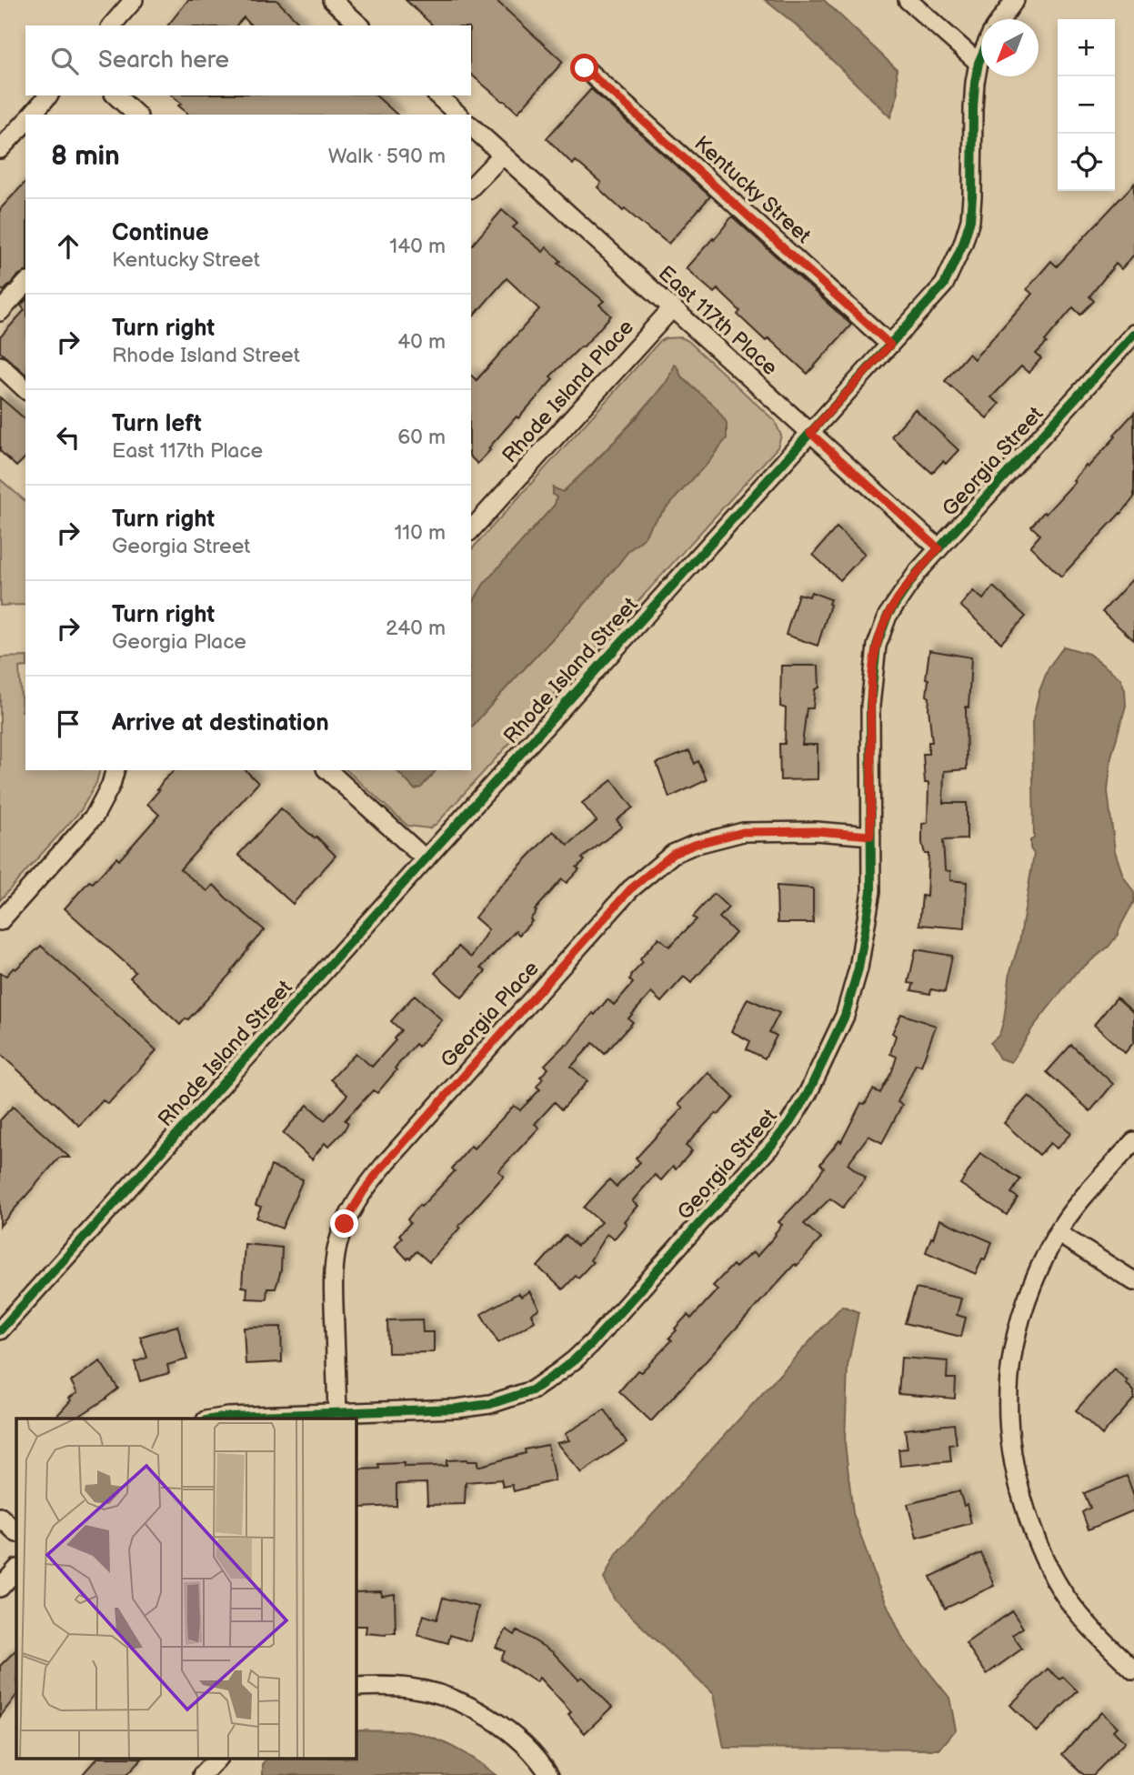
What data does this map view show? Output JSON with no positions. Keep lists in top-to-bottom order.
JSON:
{
  "streets": {
    "street": [
      "Kentucky Street",
      "East 117th Place",
      "Rhode Island Place",
      "Georgia Street",
      "Rhode Island Street",
      "Georgia Place"
    ]
  },
  "crossings": [
    ["Kentucky Street", "Rhode Island Street"],
    ["East 117th Place", "Rhode Island Place"],
    ["East 117th Place", "Georgia Street"],
    ["East 117th Place", "Rhode Island Street"],
    ["Georgia Street", "Georgia Place"]
  ],
  "north": "bottom left",
  "page": {
    "map_buttons": ["+", "−"],
    "search": "Search here",
    "heading": ["8 min", "Walk · 590 m"],
    "list": [
      ["Continue", "Kentucky Street", "140 m"],
      ["Turn right", "Rhode Island Street", "40 m"],
      ["Turn left", "East 117th Place", "60 m"],
      ["Turn right", "Georgia Street", "110 m"],
      ["Turn right", "Georgia Place", "240 m"],
      "Arrive at destination"
    ]
  }
}
